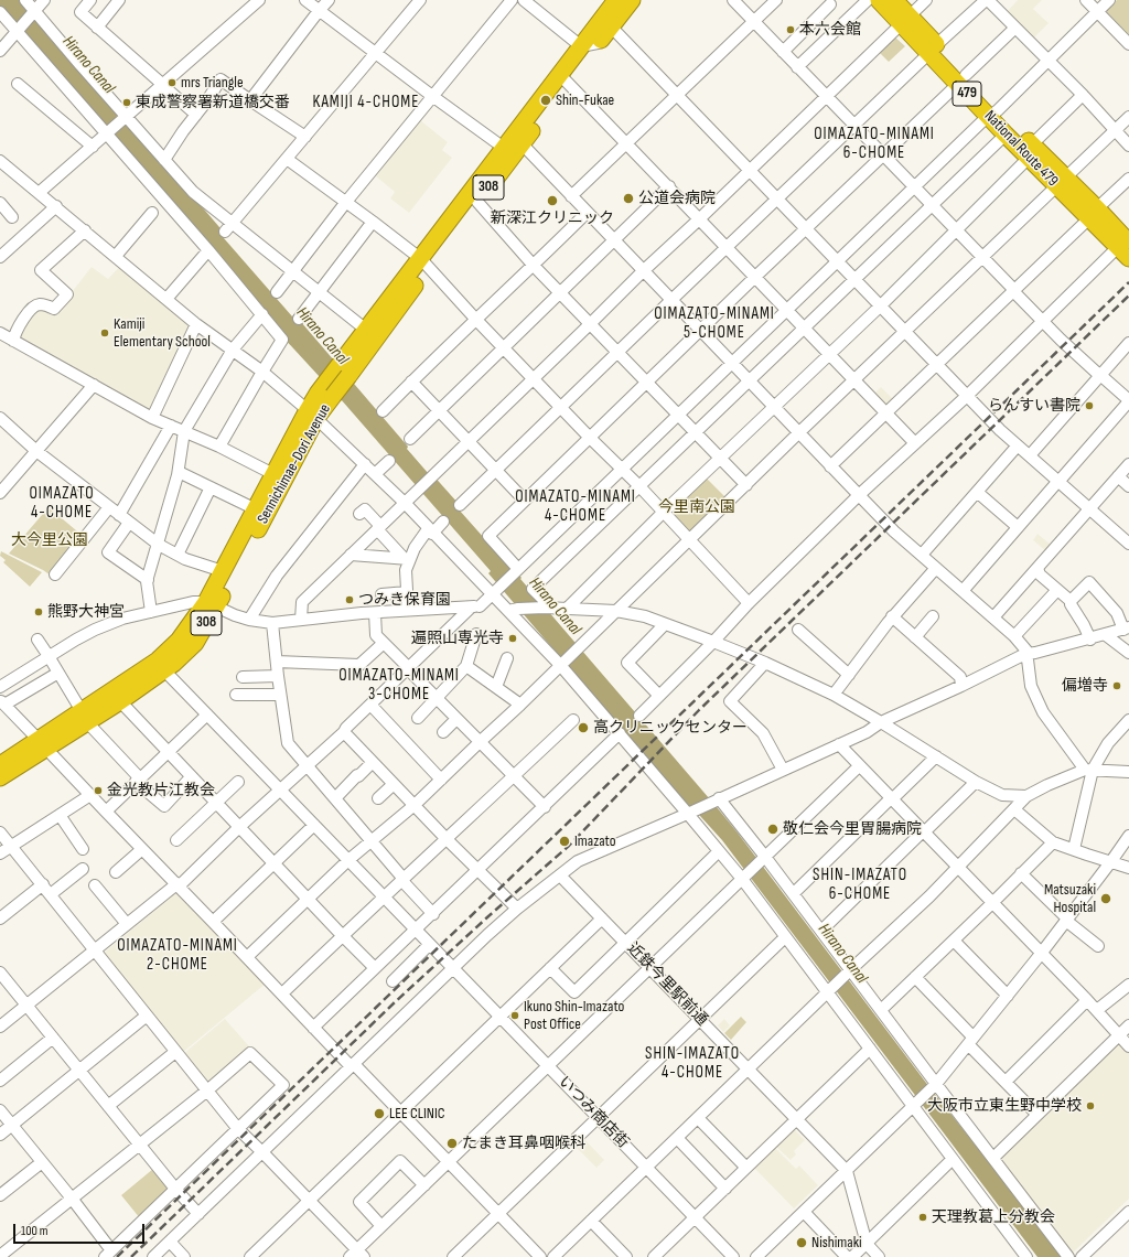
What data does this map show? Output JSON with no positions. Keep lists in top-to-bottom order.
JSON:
{
  "streets": {
    "highway": [
      "479",
      "National Route 479",
      "308",
      "Sennichimae-Dori Avenue"
    ],
    "street": ["近鉄今里駅前通", "いつみ商店街"]
  },
  "crossings": [
    ["Sennichimae-Dori Avenue", "いつみ商店街"]
  ],
  "districts": [
    "KAMIJI 4-CHOME",
    "OIMAZATO-MINAMI 6-CHOME",
    "OIMAZATO-MINAMI 5-CHOME",
    "OIMAZATO 4-CHOME",
    "OIMAZATO-MINAMI 4-CHOME",
    "OIMAZATO-MINAMI 3-CHOME",
    "SHIN-IMAZATO 6-CHOME",
    "OIMAZATO-MINAMI 2-CHOME",
    "SHIN-IMAZATO 4-CHOME"
  ],
  "water": ["Hirano Canal"],
  "parks": ["今里南公園", "大今里公園"],
  "places": [
    "本六会館",
    "mrs Triangle",
    "Shin-Fukae",
    "東成警察署新道橋交番",
    "公道会病院",
    "新深江クリニック",
    "Kamiji Elementary School",
    "らんすい書院",
    "つみき保育園",
    "熊野大神宮",
    "遍照山専光寺",
    "偏増寺",
    "高クリニックセンター",
    "金光教片江教会",
    "敬仁会今里胃腸病院",
    "Imazato",
    "Matsuzaki Hospital",
    "Ikuno Shin-Imazato Post Office",
    "大阪市立東生野中学校",
    "LEE CLINIC",
    "たまき耳鼻咽喉科",
    "天理教葛上分教会",
    "Nishimaki"
  ],
  "scale_bar": "100 m"
}
